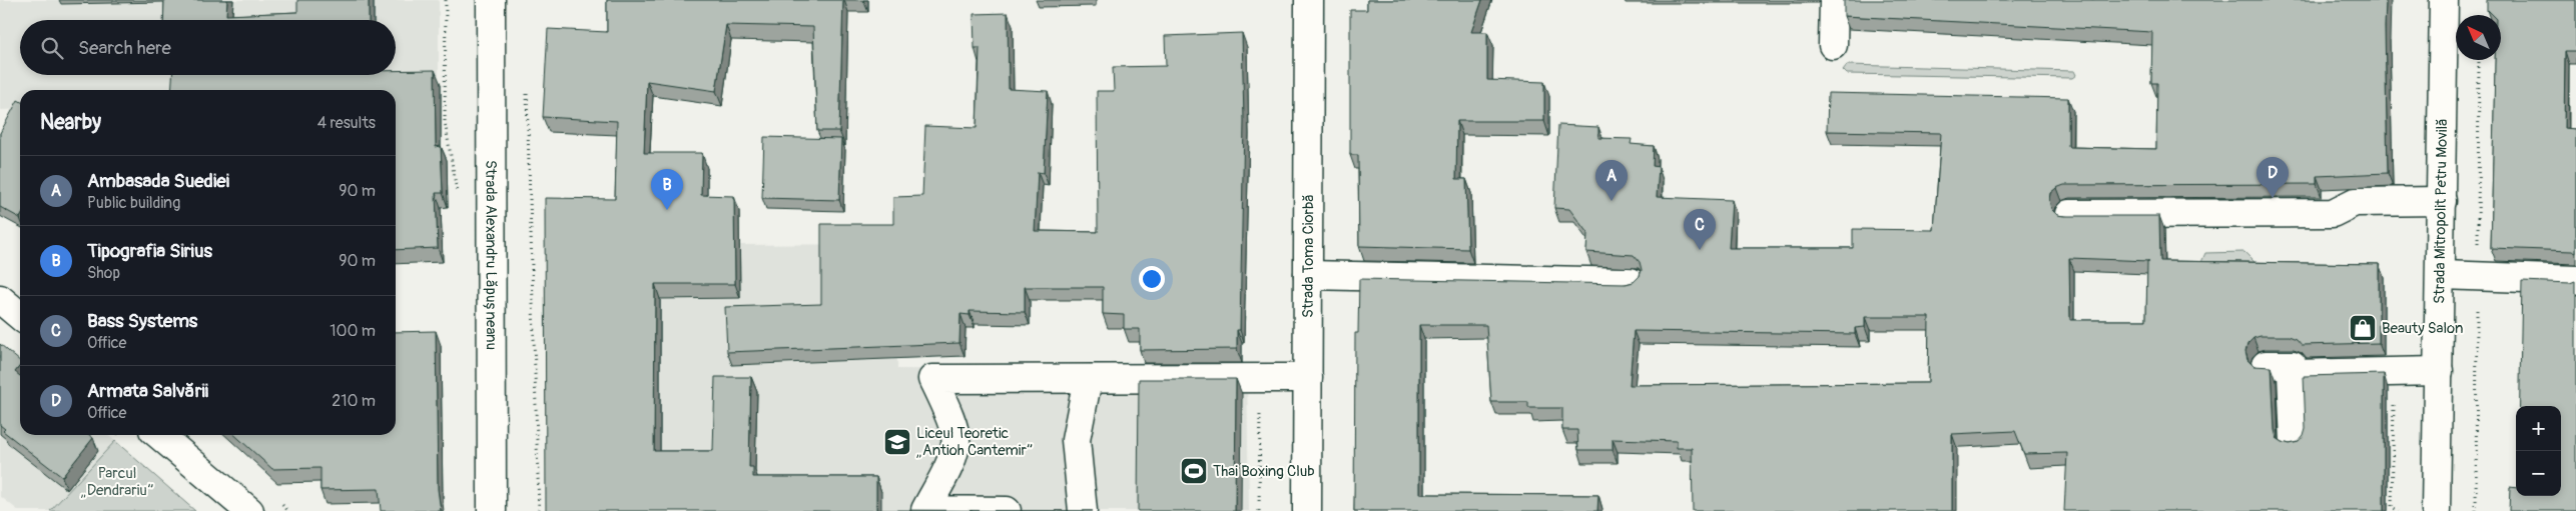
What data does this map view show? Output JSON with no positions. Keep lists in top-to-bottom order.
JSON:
{
  "streets": {
    "street": ["Strada Mitropolit Petru Movilă", "Strada Alexandru Lăpușneanu", "Strada Toma Ciorbă"]
  },
  "parks": ["Parcul „Dendrariu”"],
  "places": {
    "shop": ["Beauty Salon"],
    "school or university": ["Liceul Teoretic „Antioh Cantemir”"],
    "sports": ["Thai Boxing Club"]
  },
  "north": "top left",
  "page": {
    "search": "Search here",
    "heading": ["Nearby", "4 results"],
    "list": [
      {
        "mark": "A",
        "name": "Ambasada Suediei",
        "note": "Public building",
        "value": "90 m"
      },
      {
        "mark": "B",
        "name": "Tipografia Sirius",
        "note": "Shop",
        "value": "90 m"
      },
      {
        "mark": "C",
        "name": "Bass Systems",
        "note": "Office",
        "value": "100 m"
      },
      {
        "mark": "D",
        "name": "Armata Salvării",
        "note": "Office",
        "value": "210 m"
      }
    ],
    "pins": [
      "D",
      "A",
      "B",
      "C"
    ],
    "map_buttons": ["+", "−"]
  }
}
